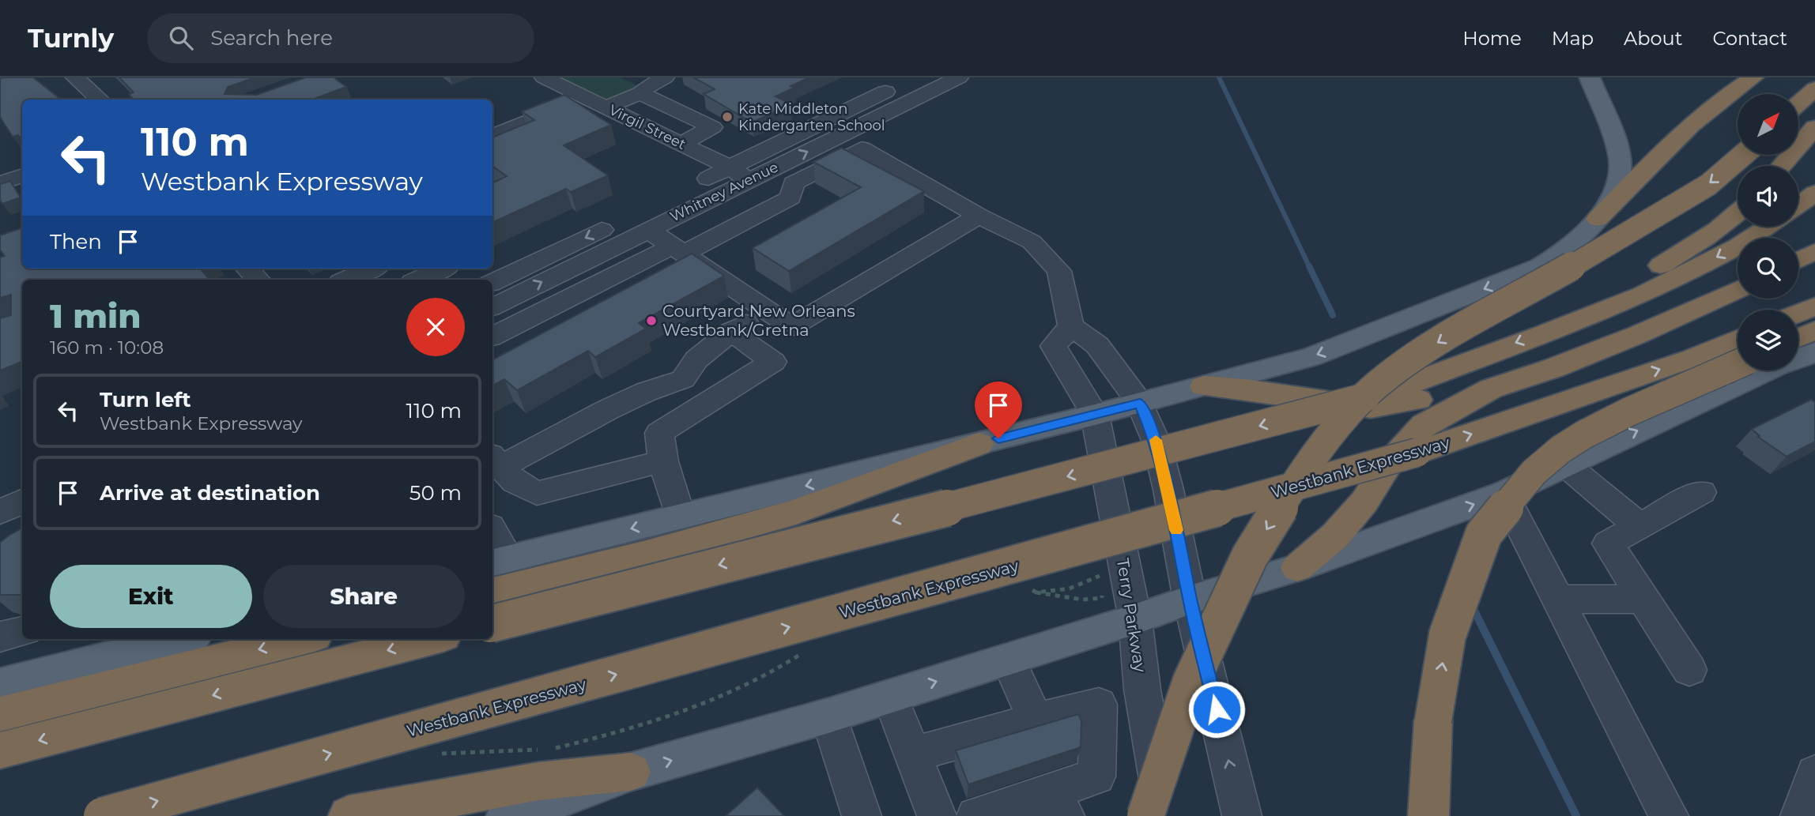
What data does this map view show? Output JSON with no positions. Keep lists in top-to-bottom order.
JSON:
{
  "streets": {
    "highway": ["Westbank Expressway"],
    "street": ["Virgil Street", "Whitney Avenue", "Terry Parkway"]
  },
  "crossings": [
    ["Virgil Street", "Whitney Avenue"]
  ],
  "places": ["Kate Middleton Kindergarten School", "Courtyard New Orleans Westbank/Gretna"],
  "north": "top right",
  "page": {
    "header": "Turnly",
    "search": "Search here",
    "nav": [
      "Home",
      "Map",
      "About",
      "Contact"
    ],
    "turn": ["110 m", "Westbank Expressway"],
    "then": "Then",
    "heading": ["1 min", "160 m · 10:08"],
    "list": [
      {
        "name": "Turn left",
        "note": "Westbank Expressway",
        "value": "110 m"
      },
      {
        "name": "Arrive at destination",
        "value": "50 m"
      }
    ],
    "buttons": ["Exit", "Share"]
  }
}
